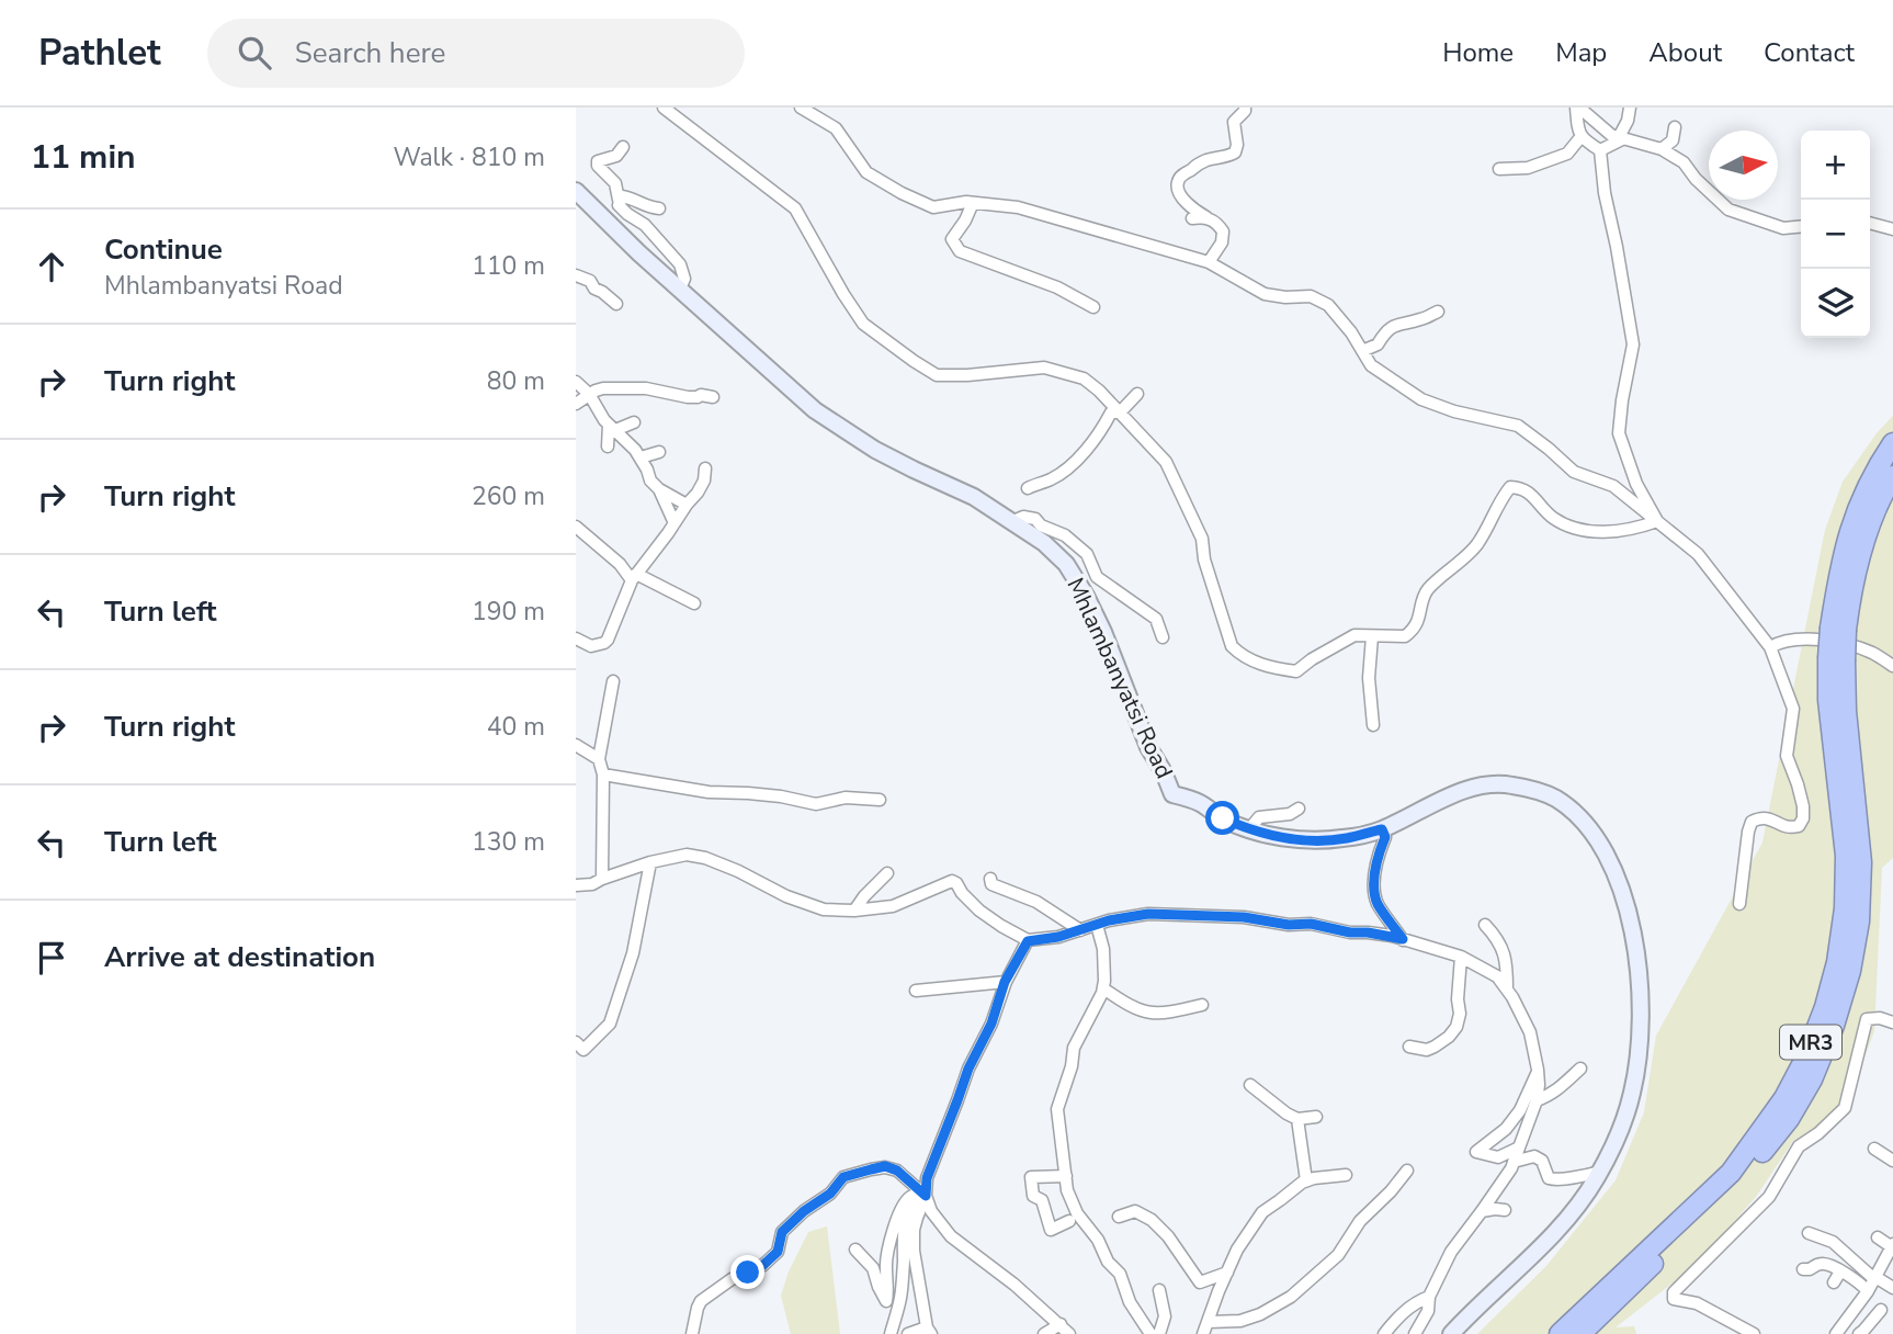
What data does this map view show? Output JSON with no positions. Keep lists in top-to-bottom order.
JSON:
{
  "streets": {
    "highway": ["MR3"],
    "main road": ["Mhlambanyatsi Road"]
  },
  "north": "right",
  "page": {
    "header": "Pathlet",
    "search": "Search here",
    "nav": [
      "Home",
      "Map",
      "About",
      "Contact"
    ],
    "heading": ["11 min", "Walk · 810 m"],
    "map_buttons": ["+", "−"],
    "list": [
      ["Continue", "Mhlambanyatsi Road", "110 m"],
      ["Turn right", "80 m"],
      ["Turn right", "260 m"],
      ["Turn left", "190 m"],
      ["Turn right", "40 m"],
      ["Turn left", "130 m"],
      "Arrive at destination"
    ]
  }
}
